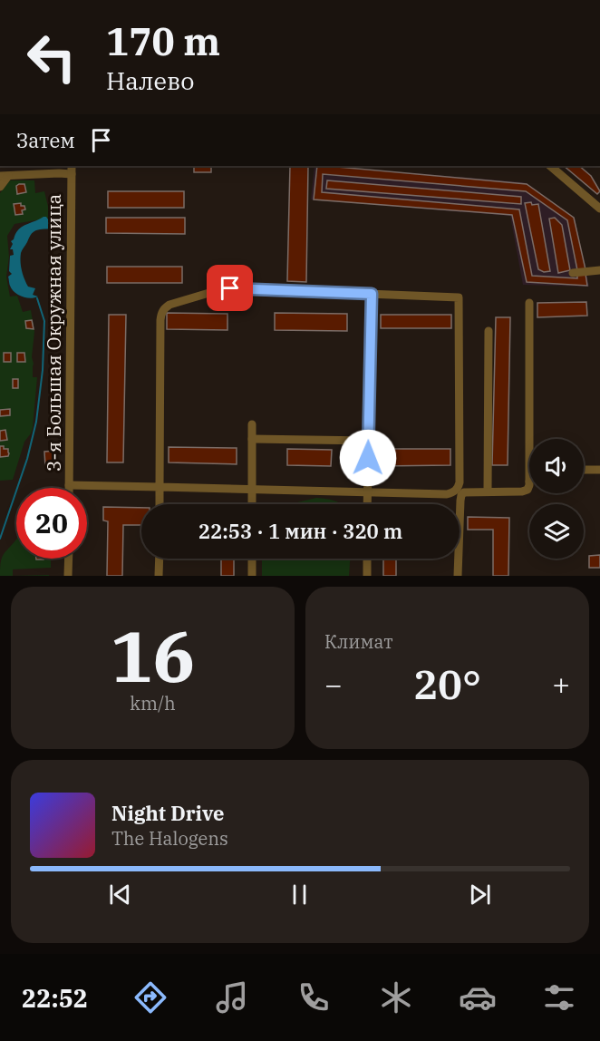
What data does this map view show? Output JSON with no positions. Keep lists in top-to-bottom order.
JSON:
{
  "streets": {
    "street": ["3-я Большая Окружная улица"]
  },
  "page": {
    "turn": ["170 m", "Налево"],
    "then": "Затем",
    "limit": "20",
    "trip": "22:53 · 1 мин · 320 m",
    "tile": [
      ["16", "km/h"],
      "Климат"
    ],
    "heat": ["−", "20°", "+"],
    "song": ["Night Drive", "The Halogens"],
    "tabs": "22:52"
  }
}
